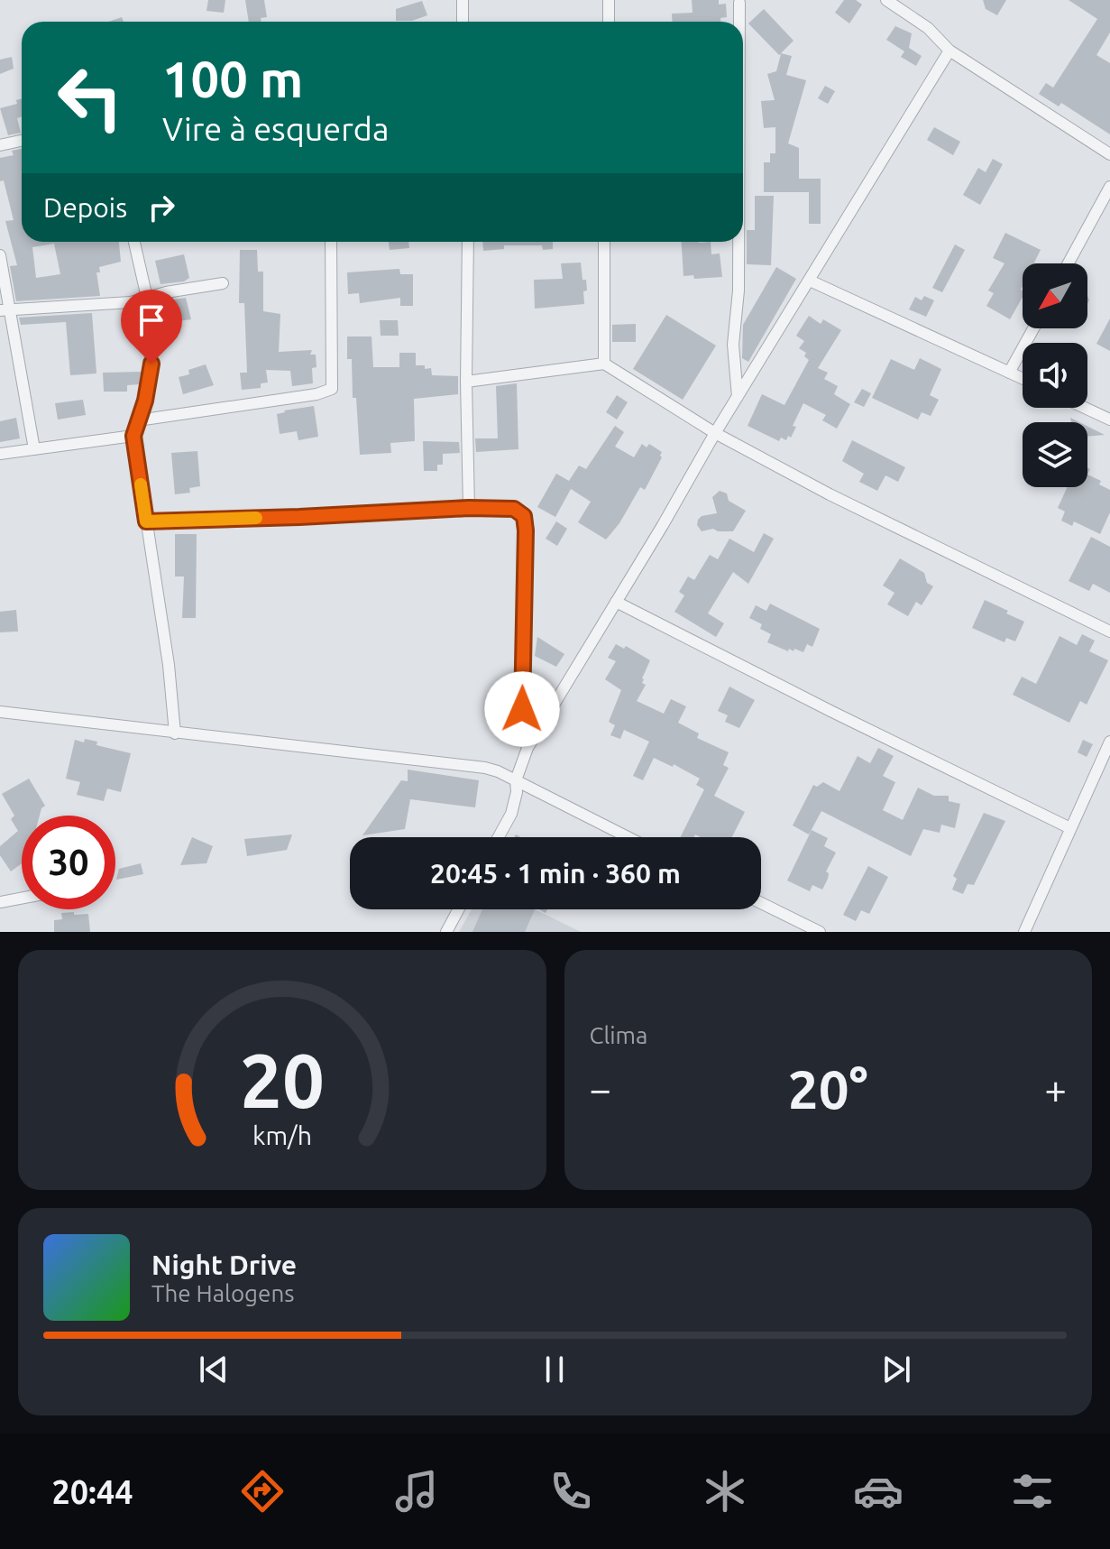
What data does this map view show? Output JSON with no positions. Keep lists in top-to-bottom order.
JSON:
{
  "north": "bottom left",
  "page": {
    "turn": ["100 m", "Vire à esquerda"],
    "then": "Depois",
    "limit": "30",
    "trip": "20:45 · 1 min · 360 m",
    "tile": "Clima",
    "heat": ["−", "20°", "+"],
    "song": ["Night Drive", "The Halogens"],
    "tabs": "20:44",
    "gauge": ["20", "km/h"]
  }
}
